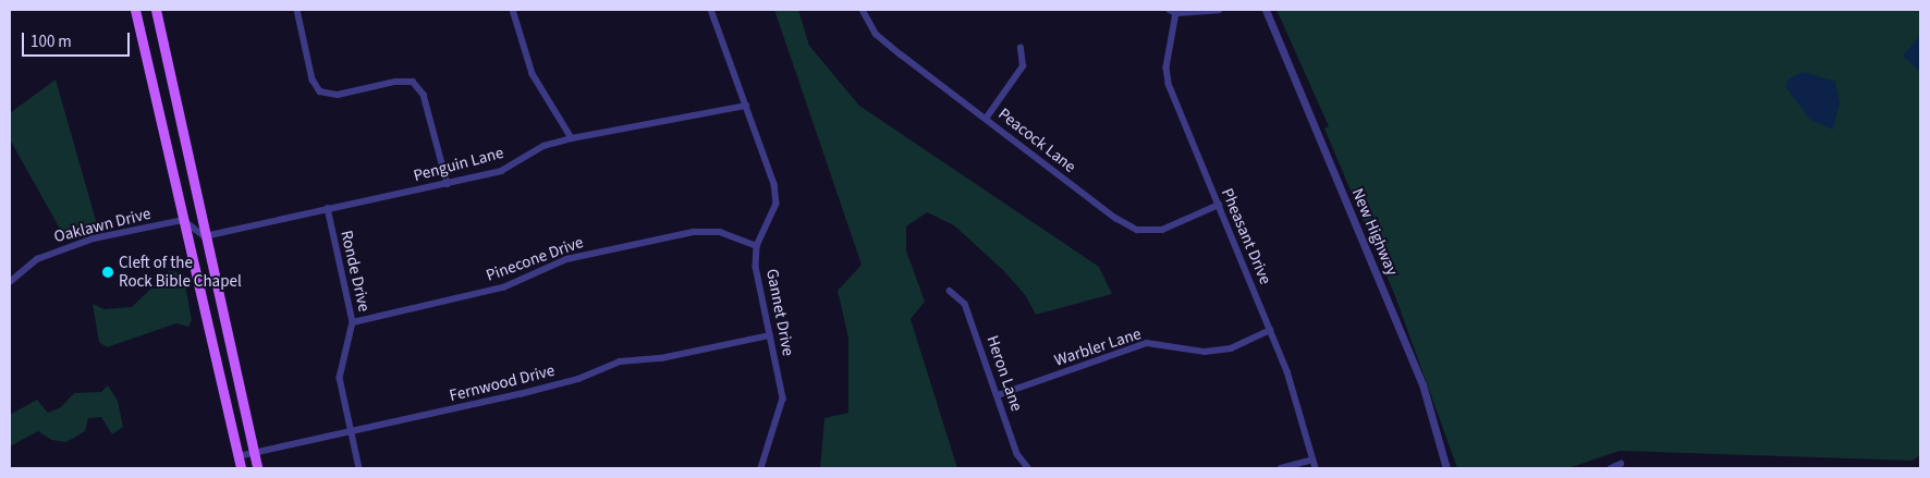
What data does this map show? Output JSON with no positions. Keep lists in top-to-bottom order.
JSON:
{
  "streets": {
    "street": [
      "Peacock Lane",
      "Penguin Lane",
      "Oaklawn Drive",
      "New Highway",
      "Pheasant Drive",
      "Pinecone Drive",
      "Ronde Drive",
      "Gannet Drive",
      "Warbler Lane",
      "Heron Lane",
      "Fernwood Drive"
    ]
  },
  "crossings": [
    ["Peacock Lane", "Pheasant Drive"],
    ["Penguin Lane", "Ronde Drive"],
    ["Penguin Lane", "Gannet Drive"],
    ["Pheasant Drive", "Warbler Lane"],
    ["Pinecone Drive", "Ronde Drive"],
    ["Pinecone Drive", "Gannet Drive"],
    ["Ronde Drive", "Fernwood Drive"],
    ["Gannet Drive", "Fernwood Drive"],
    ["Warbler Lane", "Heron Lane"]
  ],
  "places": ["Cleft of the Rock Bible Chapel"],
  "scale_bar": "100 m"
}
